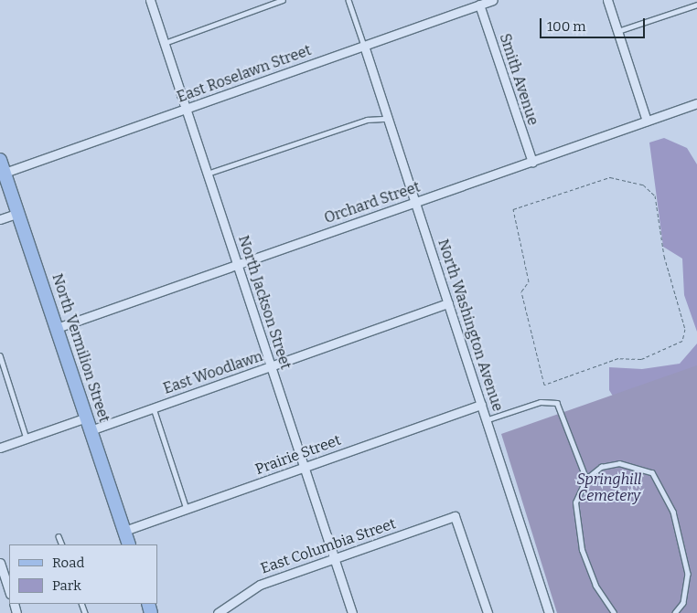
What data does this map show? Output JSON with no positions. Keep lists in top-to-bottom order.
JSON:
{
  "streets": {
    "main road": ["North Vermilion Street"],
    "street": [
      "East Roselawn Street",
      "Smith Avenue",
      "Orchard Street",
      "North Jackson Street",
      "North Washington Avenue",
      "East Woodlawn",
      "Prairie Street",
      "East Columbia Street"
    ]
  },
  "crossings": [
    ["East Roselawn Street", "Smith Avenue"],
    ["East Roselawn Street", "North Jackson Street"],
    ["East Roselawn Street", "North Washington Avenue"],
    ["East Roselawn Street", "North Vermilion Street"],
    ["Smith Avenue", "Orchard Street"],
    ["Orchard Street", "North Jackson Street"],
    ["Orchard Street", "North Washington Avenue"],
    ["Orchard Street", "North Vermilion Street"],
    ["North Jackson Street", "East Woodlawn"],
    ["North Jackson Street", "Prairie Street"],
    ["North Jackson Street", "East Columbia Street"],
    ["North Washington Avenue", "East Woodlawn"],
    ["North Washington Avenue", "Prairie Street"],
    ["North Vermilion Street", "East Woodlawn"],
    ["North Vermilion Street", "Prairie Street"]
  ],
  "parks": ["Springhill Cemetery"],
  "legend": ["Road", "Park"],
  "scale_bar": "100 m"
}
